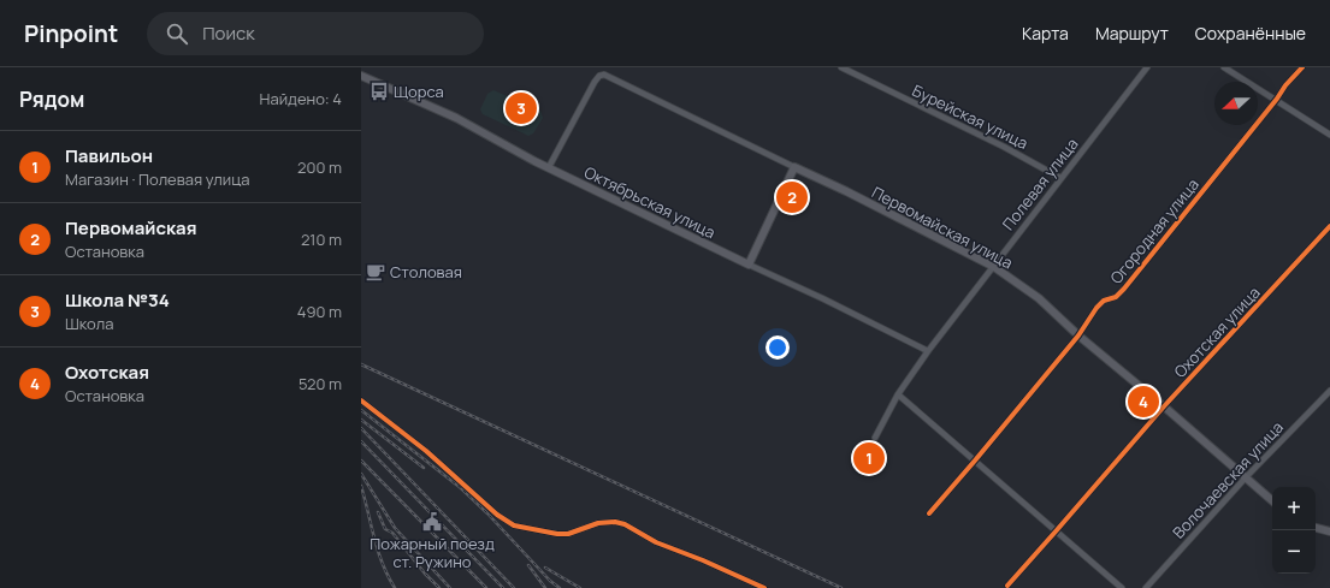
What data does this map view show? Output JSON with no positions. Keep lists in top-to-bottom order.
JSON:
{
  "streets": {
    "main road": ["Октябрьская улица", "Первомайская улица"],
    "street": [
      "Бурейская улица",
      "Полевая улица",
      "Огородная улица",
      "Охотская улица",
      "Волочаевская улица"
    ]
  },
  "crossings": [
    ["Бурейская улица", "Полевая улица"],
    ["Полевая улица", "Октябрьская улица"],
    ["Полевая улица", "Первомайская улица"],
    ["Октябрьская улица", "Первомайская улица"],
    ["Первомайская улица", "Огородная улица"],
    ["Первомайская улица", "Охотская улица"],
    ["Первомайская улица", "Волочаевская улица"]
  ],
  "places": {
    "bus stop": ["Щорса"],
    "cafe": ["Столовая"],
    "public building": ["Пожарный поезд ст. Ружино"]
  },
  "north": "left",
  "page": {
    "header": "Pinpoint",
    "search": "Поиск",
    "nav": ["Карта", "Маршрут", "Сохранённые"],
    "heading": ["Рядом", "Найдено: 4"],
    "pins": [
      "3",
      "2",
      "4",
      "1"
    ],
    "list": [
      {
        "mark": "1",
        "name": "Павильон",
        "note": "Магазин · Полевая улица",
        "value": "200 m"
      },
      {
        "mark": "2",
        "name": "Первомайская",
        "note": "Остановка",
        "value": "210 m"
      },
      {
        "mark": "3",
        "name": "Школа №34",
        "note": "Школа",
        "value": "490 m"
      },
      {
        "mark": "4",
        "name": "Охотская",
        "note": "Остановка",
        "value": "520 m"
      }
    ],
    "map_buttons": ["+", "−"]
  }
}
